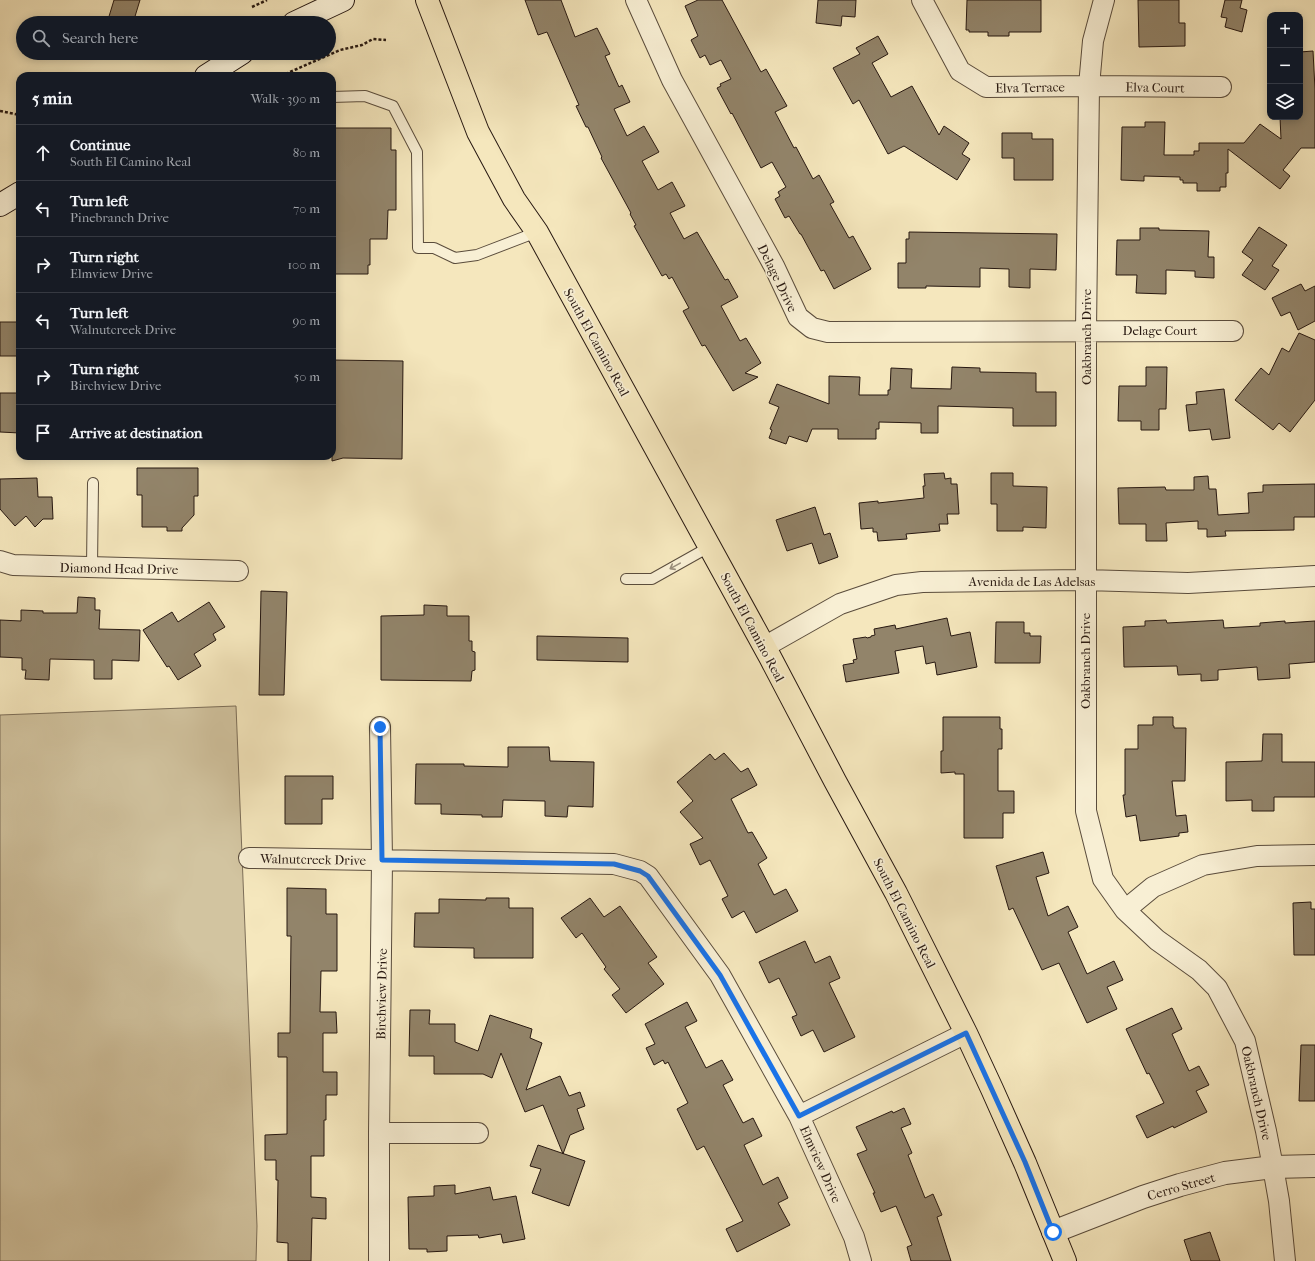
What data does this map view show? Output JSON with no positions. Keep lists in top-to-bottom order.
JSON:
{
  "streets": {
    "main road": ["South El Camino Real"],
    "street": [
      "Elva Terrace",
      "Elva Court",
      "Delage Drive",
      "Delage Court",
      "Oakbranch Drive",
      "Diamond Head Drive",
      "Avenida de Las Adelsas",
      "Walnutcreek Drive",
      "Birchview Drive",
      "Elmview Drive",
      "Cerro Street"
    ]
  },
  "crossings": [
    ["Elva Terrace", "Elva Court"],
    ["Elva Terrace", "Oakbranch Drive"],
    ["Elva Court", "Oakbranch Drive"],
    ["Delage Drive", "Delage Court"],
    ["Delage Drive", "Oakbranch Drive"],
    ["Delage Court", "Oakbranch Drive"],
    ["Oakbranch Drive", "Avenida de Las Adelsas"],
    ["Oakbranch Drive", "Cerro Street"],
    ["South El Camino Real", "Avenida de Las Adelsas"],
    ["South El Camino Real", "Cerro Street"],
    ["Walnutcreek Drive", "Birchview Drive"],
    ["Walnutcreek Drive", "Elmview Drive"]
  ],
  "page": {
    "map_buttons": ["+", "−"],
    "search": "Search here",
    "heading": ["5 min", "Walk · 390 m"],
    "list": [
      ["Continue", "South El Camino Real", "80 m"],
      ["Turn left", "Pinebranch Drive", "70 m"],
      ["Turn right", "Elmview Drive", "100 m"],
      ["Turn left", "Walnutcreek Drive", "90 m"],
      ["Turn right", "Birchview Drive", "50 m"],
      "Arrive at destination"
    ]
  }
}
